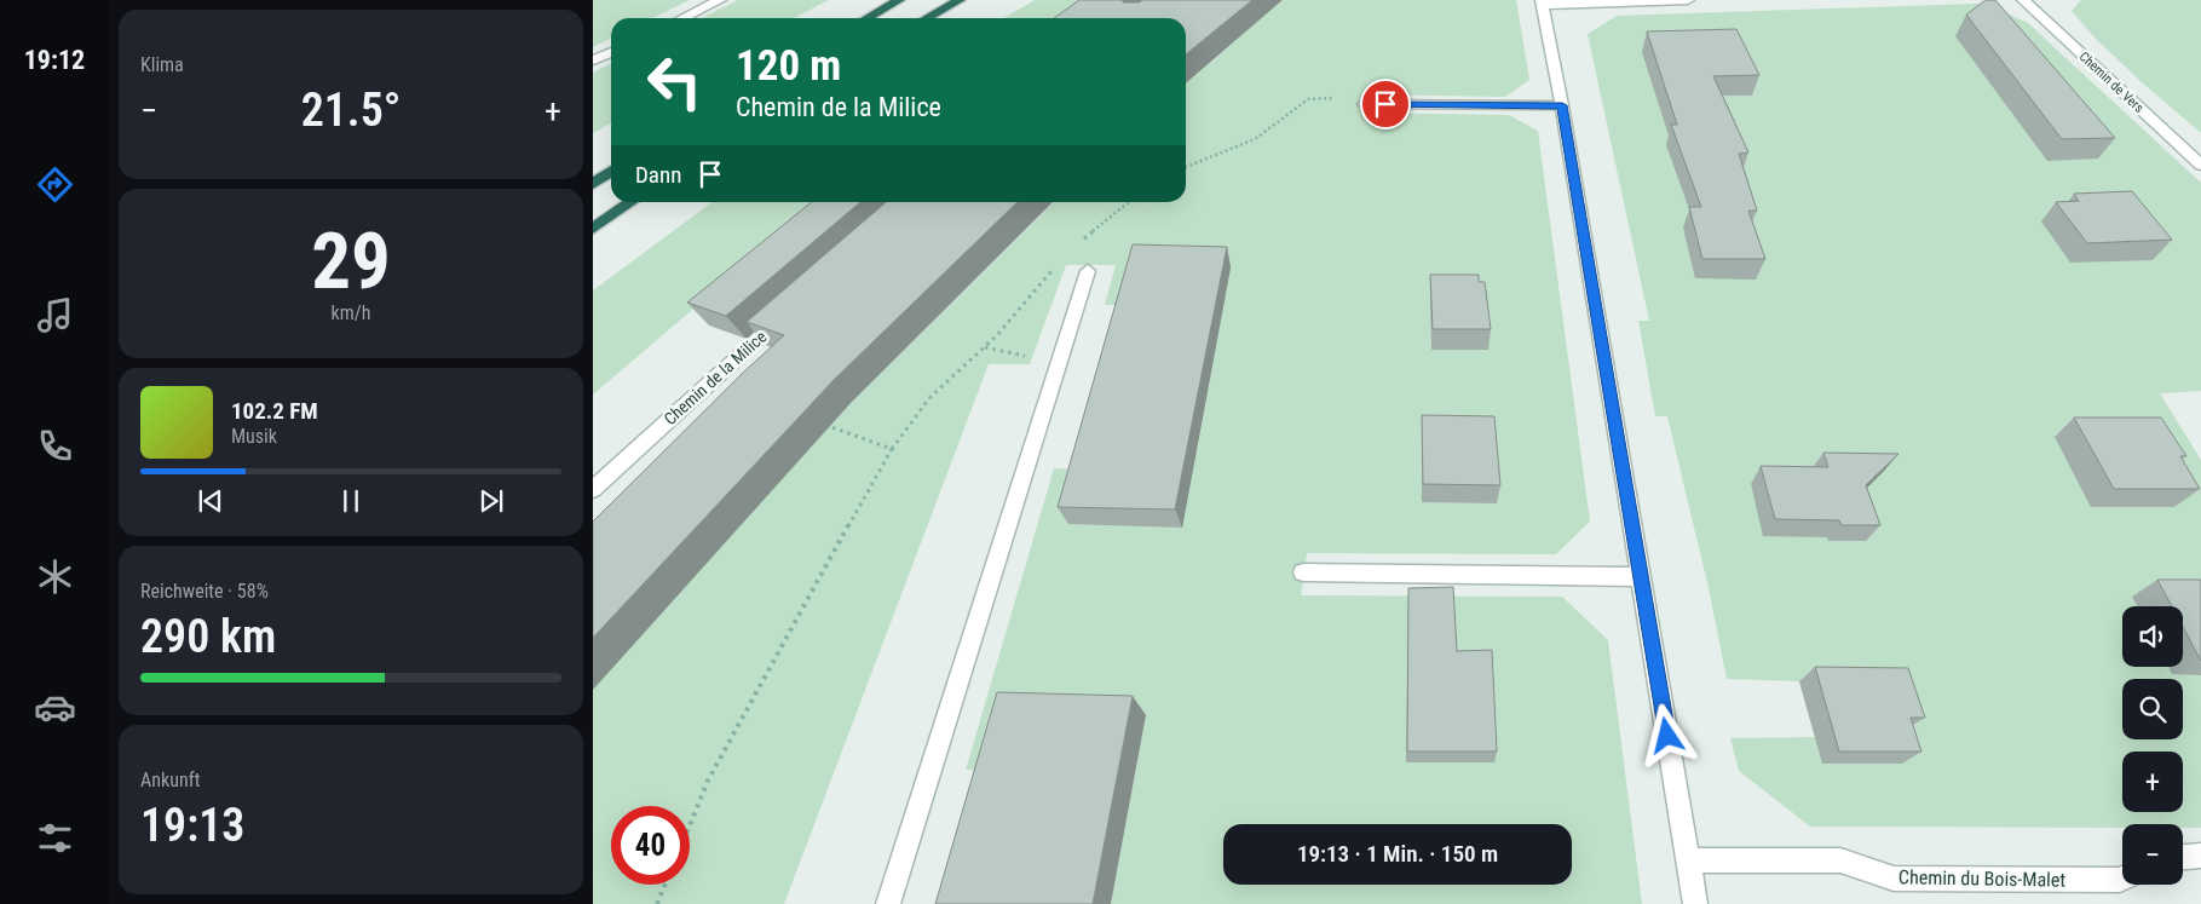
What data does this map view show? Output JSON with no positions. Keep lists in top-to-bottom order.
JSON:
{
  "streets": {
    "street": ["Chemin de Vers", "Chemin de la Milice", "Chemin du Bois-Malet"]
  },
  "page": {
    "tabs": "19:12",
    "tile": [
      "Klima",
      ["29", "km/h"],
      ["Reichweite · 58%", "290 km"],
      ["Ankunft", "19:13"]
    ],
    "turn": ["120 m", "Chemin de la Milice"],
    "heat": ["−", "21.5°", "+"],
    "then": "Dann",
    "song": ["102.2 FM", "Musik"],
    "map_buttons": ["+", "−"],
    "limit": "40",
    "trip": "19:13 · 1 Min. · 150 m"
  }
}
